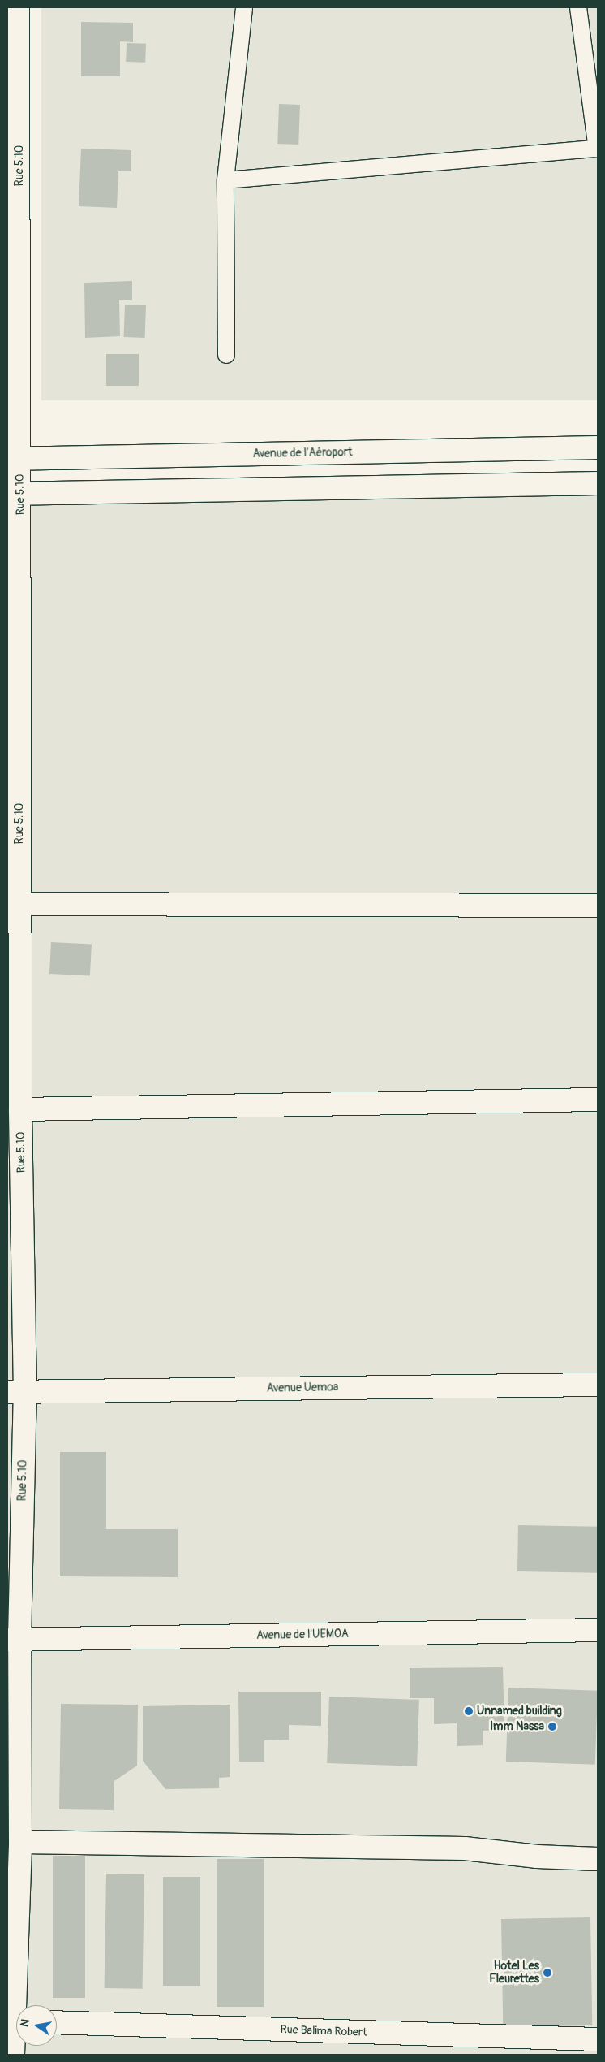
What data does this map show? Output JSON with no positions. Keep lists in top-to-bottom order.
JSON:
{
  "streets": {
    "street": [
      "Rue 5.10",
      "Avenue de l'Aéroport",
      "Avenue Uemoa",
      "Avenue de l'UEMOA",
      "Rue Balima Robert"
    ]
  },
  "crossings": [
    ["Rue 5.10", "Avenue de l'Aéroport"],
    ["Rue 5.10", "Avenue Uemoa"],
    ["Rue 5.10", "Avenue de l'UEMOA"]
  ],
  "places": ["Unnamed building", "Imm Nassa", "Hotel Les Fleurettes"],
  "north": "left"
}
